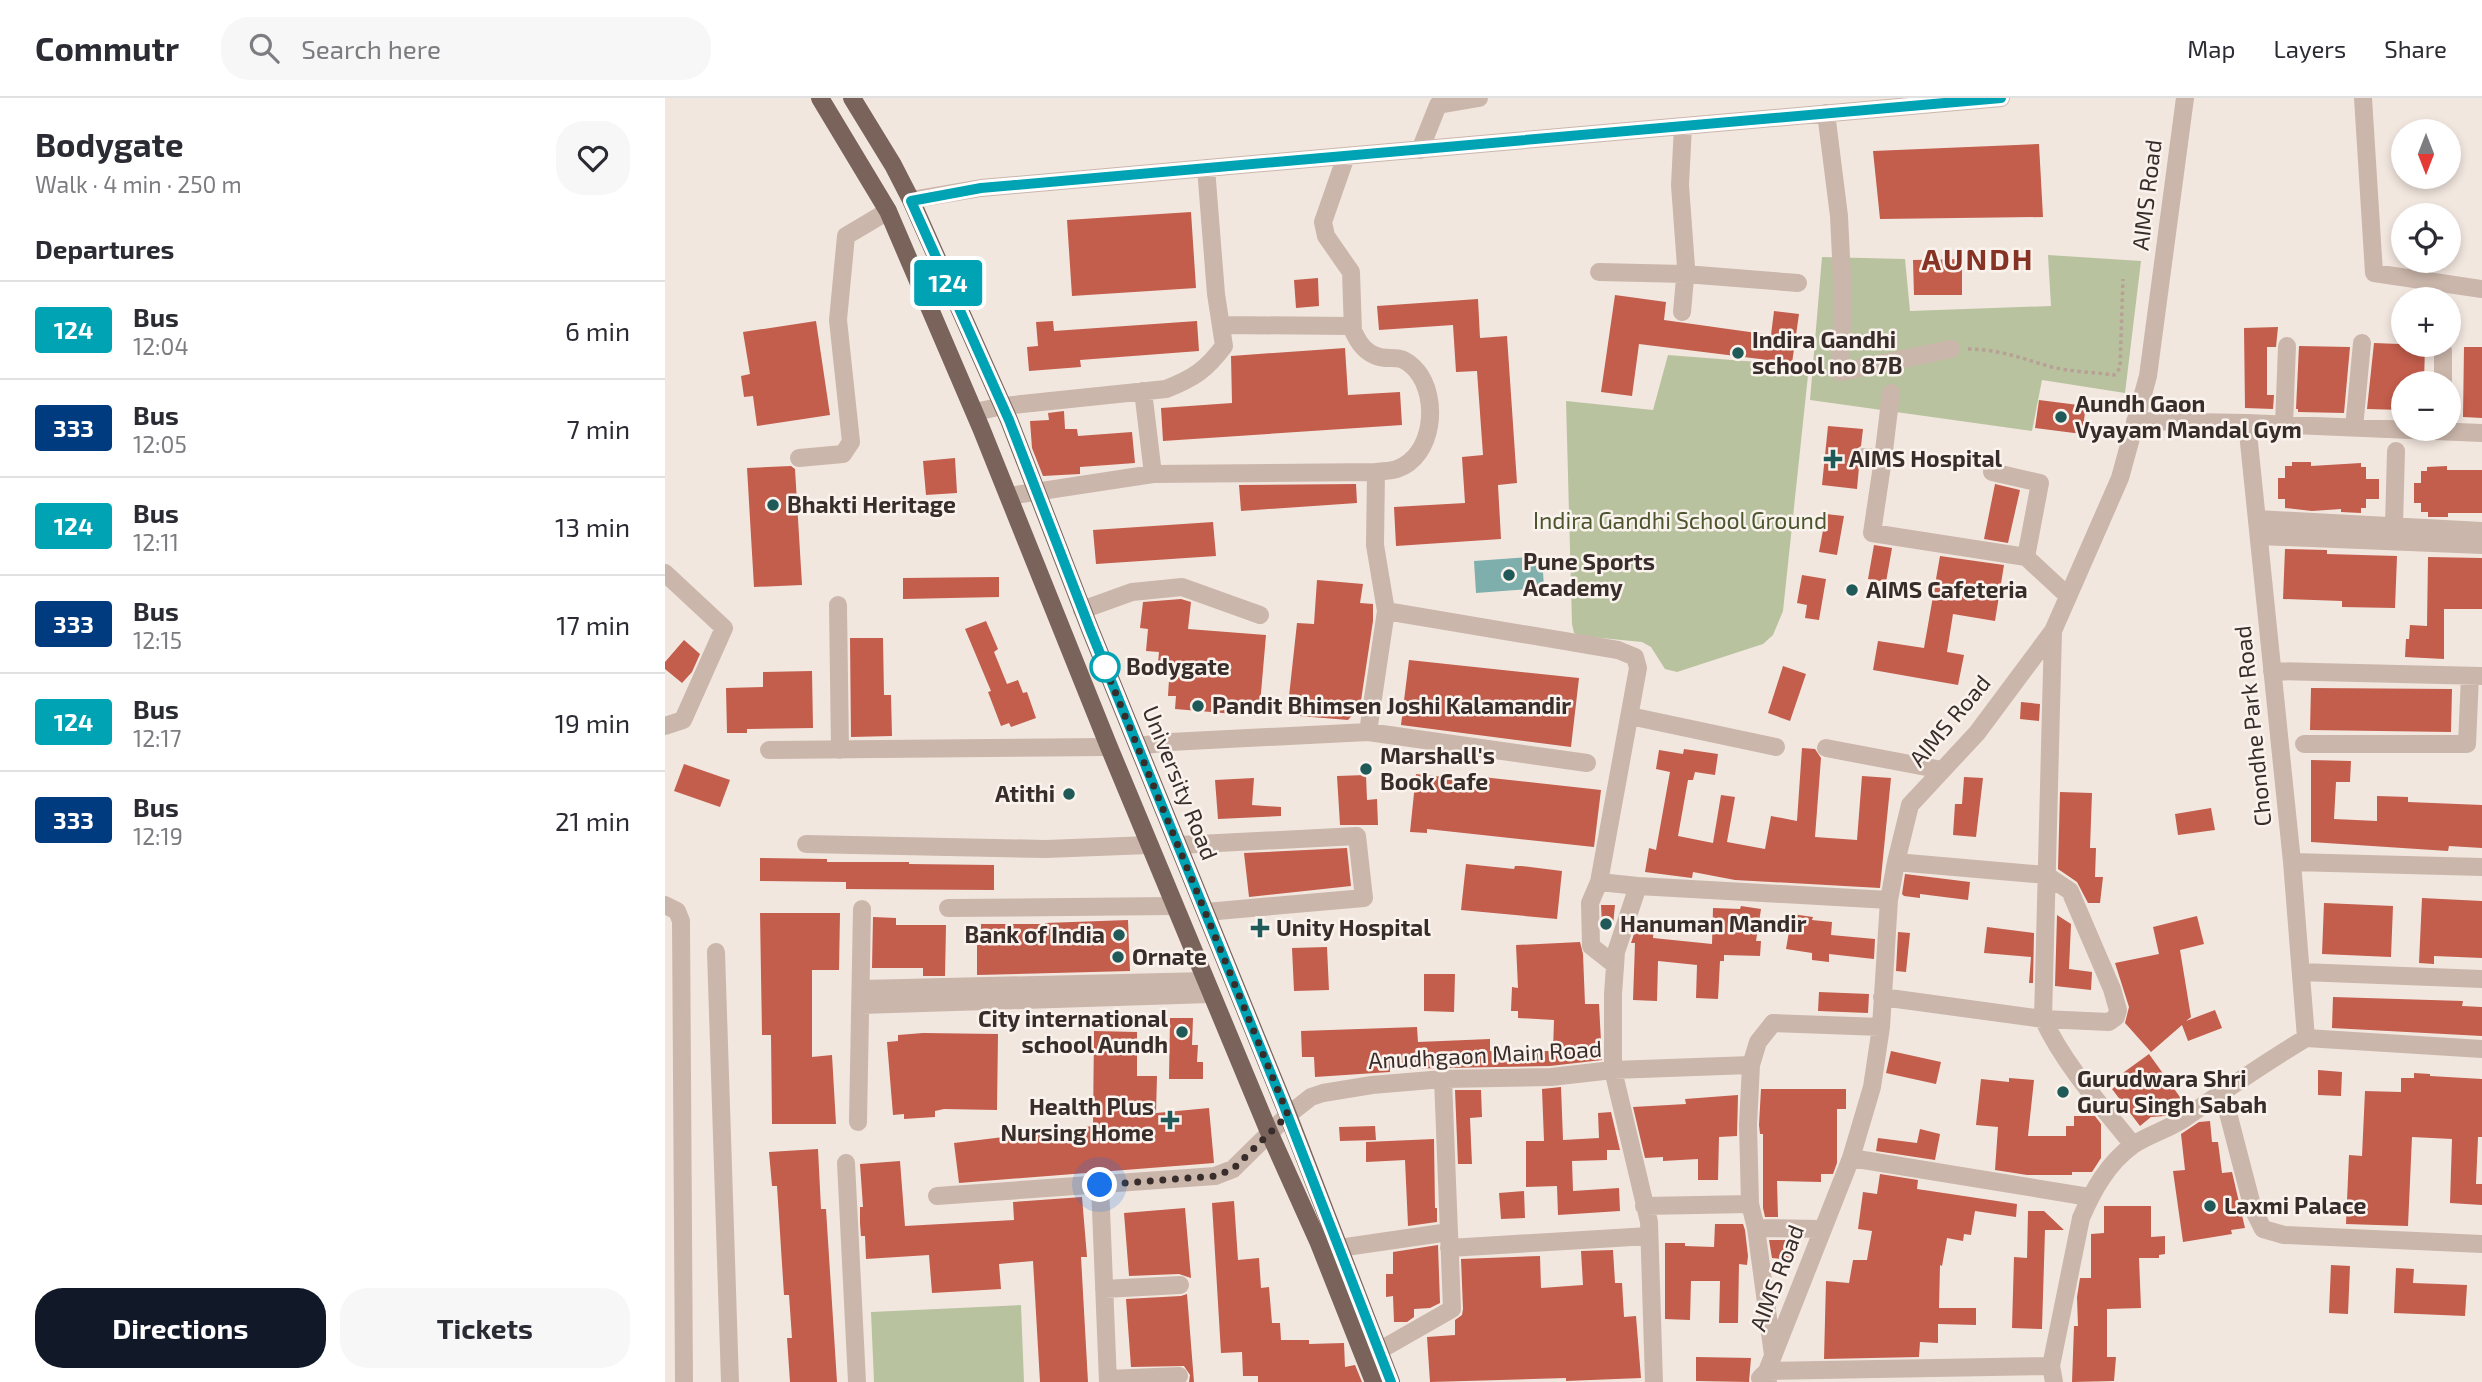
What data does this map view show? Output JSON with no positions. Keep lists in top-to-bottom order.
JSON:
{
  "streets": {
    "main road": ["University Road"],
    "street": ["AIMS Road", "Chondhe Park Road", "Anudhgaon Main Road"]
  },
  "crossings": [
    ["University Road", "Anudhgaon Main Road"]
  ],
  "districts": ["AUNDH"],
  "parks": ["Indira Gandhi School Ground"],
  "places": {
    "other": [
      "Indira Gandhi school no 87B",
      "Aundh Gaon Vyayam Mandal Gym",
      "Bhakti Heritage",
      "Pune Sports Academy",
      "AIMS Cafeteria",
      "Bodygate",
      "Pandit Bhimsen Joshi Kalamandir",
      "Marshall's Book Cafe",
      "Atithi",
      "Hanuman Mandir",
      "Bank of India",
      "Ornate",
      "City international school Aundh",
      "Gurudwara Shri Guru Singh Sabah",
      "Laxmi Palace"
    ],
    "health": ["AIMS Hospital", "Unity Hospital", "Health Plus Nursing Home"]
  },
  "lines": ["bus line 124"],
  "north": "bottom",
  "page": {
    "header": "Commutr",
    "search": "Search here",
    "nav": ["Map", "Layers", "Share"],
    "heading": [
      ["Bodygate", "Walk · 4 min · 250 m"],
      "Departures"
    ],
    "on_map": "124",
    "map_buttons": ["+", "−"],
    "list": [
      {
        "mark": "124",
        "name": "Bus",
        "note": "12:04",
        "value": "6 min"
      },
      {
        "mark": "333",
        "name": "Bus",
        "note": "12:05",
        "value": "7 min"
      },
      {
        "mark": "124",
        "name": "Bus",
        "note": "12:11",
        "value": "13 min"
      },
      {
        "mark": "333",
        "name": "Bus",
        "note": "12:15",
        "value": "17 min"
      },
      {
        "mark": "124",
        "name": "Bus",
        "note": "12:17",
        "value": "19 min"
      },
      {
        "mark": "333",
        "name": "Bus",
        "note": "12:19",
        "value": "21 min"
      }
    ],
    "buttons": ["Directions", "Tickets"]
  }
}
